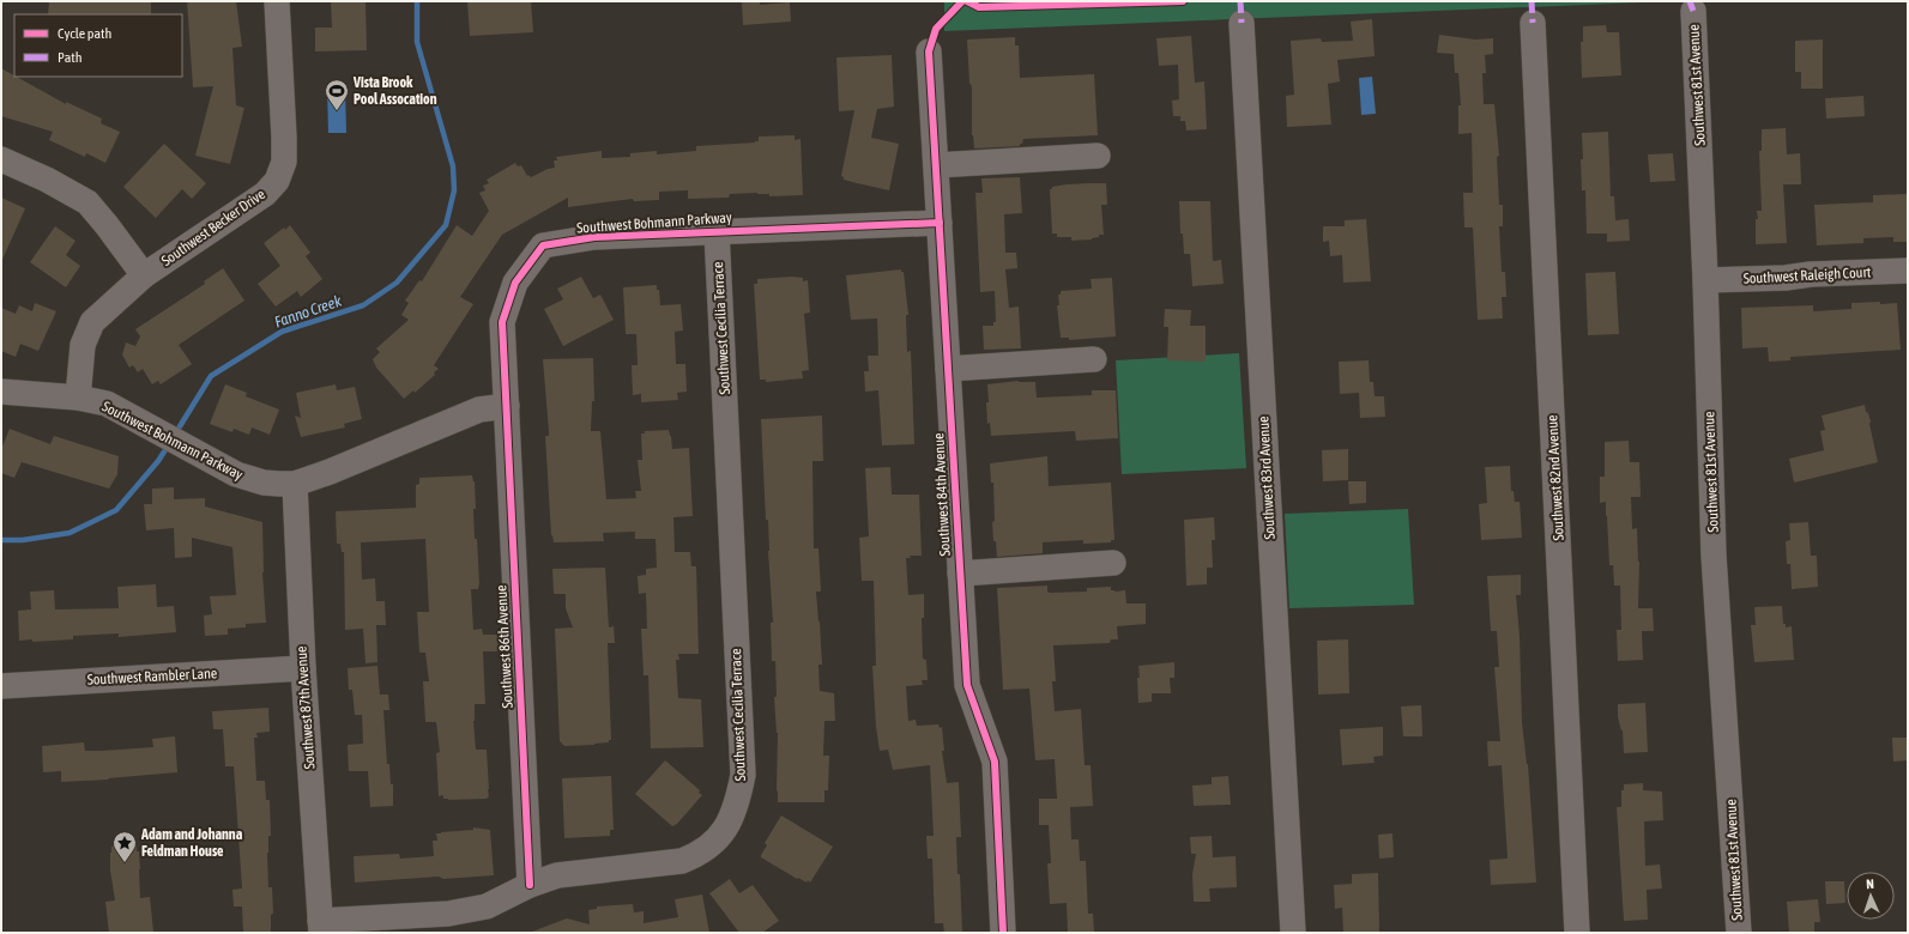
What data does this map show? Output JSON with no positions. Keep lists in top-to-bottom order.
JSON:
{
  "streets": {
    "street": [
      "Southwest 81st Avenue",
      "Southwest Bohmann Parkway",
      "Southwest Becker Drive",
      "Southwest Raleigh Court",
      "Southwest Cecilia Terrace",
      "Southwest 83rd Avenue",
      "Southwest 82nd Avenue",
      "Southwest 84th Avenue",
      "Southwest 86th Avenue",
      "Southwest Rambler Lane",
      "Southwest 87th Avenue"
    ]
  },
  "crossings": [
    ["Southwest 81st Avenue", "Southwest Raleigh Court"],
    ["Southwest Bohmann Parkway", "Southwest Becker Drive"],
    ["Southwest Bohmann Parkway", "Southwest Cecilia Terrace"],
    ["Southwest Bohmann Parkway", "Southwest 84th Avenue"],
    ["Southwest Bohmann Parkway", "Southwest 86th Avenue"],
    ["Southwest Bohmann Parkway", "Southwest 87th Avenue"],
    ["Southwest Cecilia Terrace", "Southwest 86th Avenue"],
    ["Southwest Cecilia Terrace", "Southwest 87th Avenue"],
    ["Southwest Rambler Lane", "Southwest 87th Avenue"]
  ],
  "water": ["Fanno Creek"],
  "places": {
    "sports": ["Vista Brook Pool Assocation"],
    "place": ["Adam and Johanna Feldman House"]
  },
  "legend": ["Cycle path", "Path"],
  "north": "top"
}
